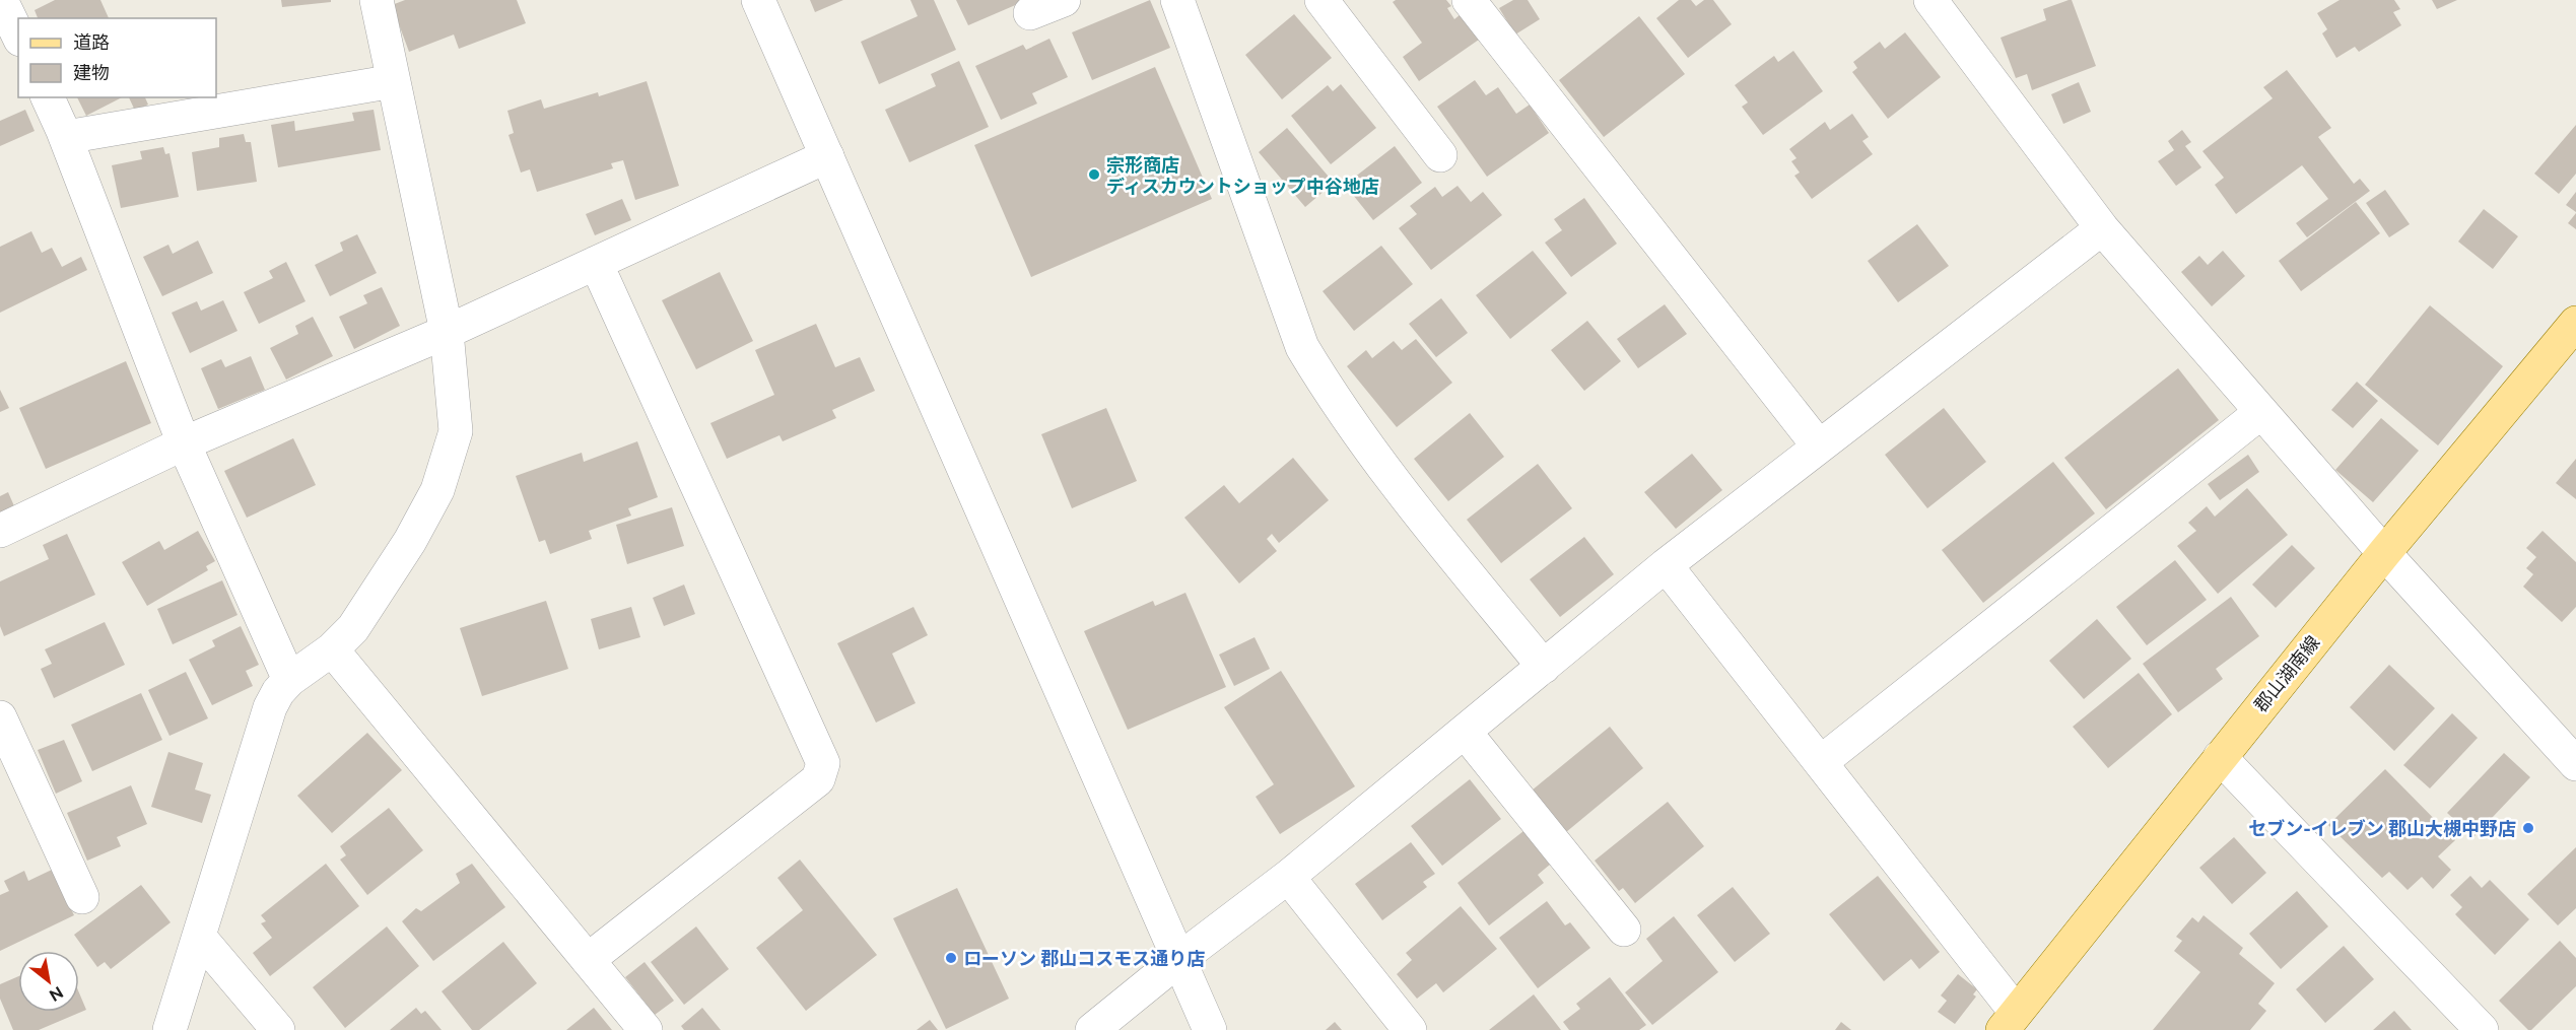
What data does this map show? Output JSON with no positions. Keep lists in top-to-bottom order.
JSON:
{
  "streets": {
    "main road": ["郡山湖南線"]
  },
  "places": ["宗形商店 ディスカウントショップ中谷地店", "セブン-イレブン 郡山大槻中野店", "ローソン 郡山コスモス通り店"],
  "legend": ["道路", "建物"],
  "north": "bottom right"
}
